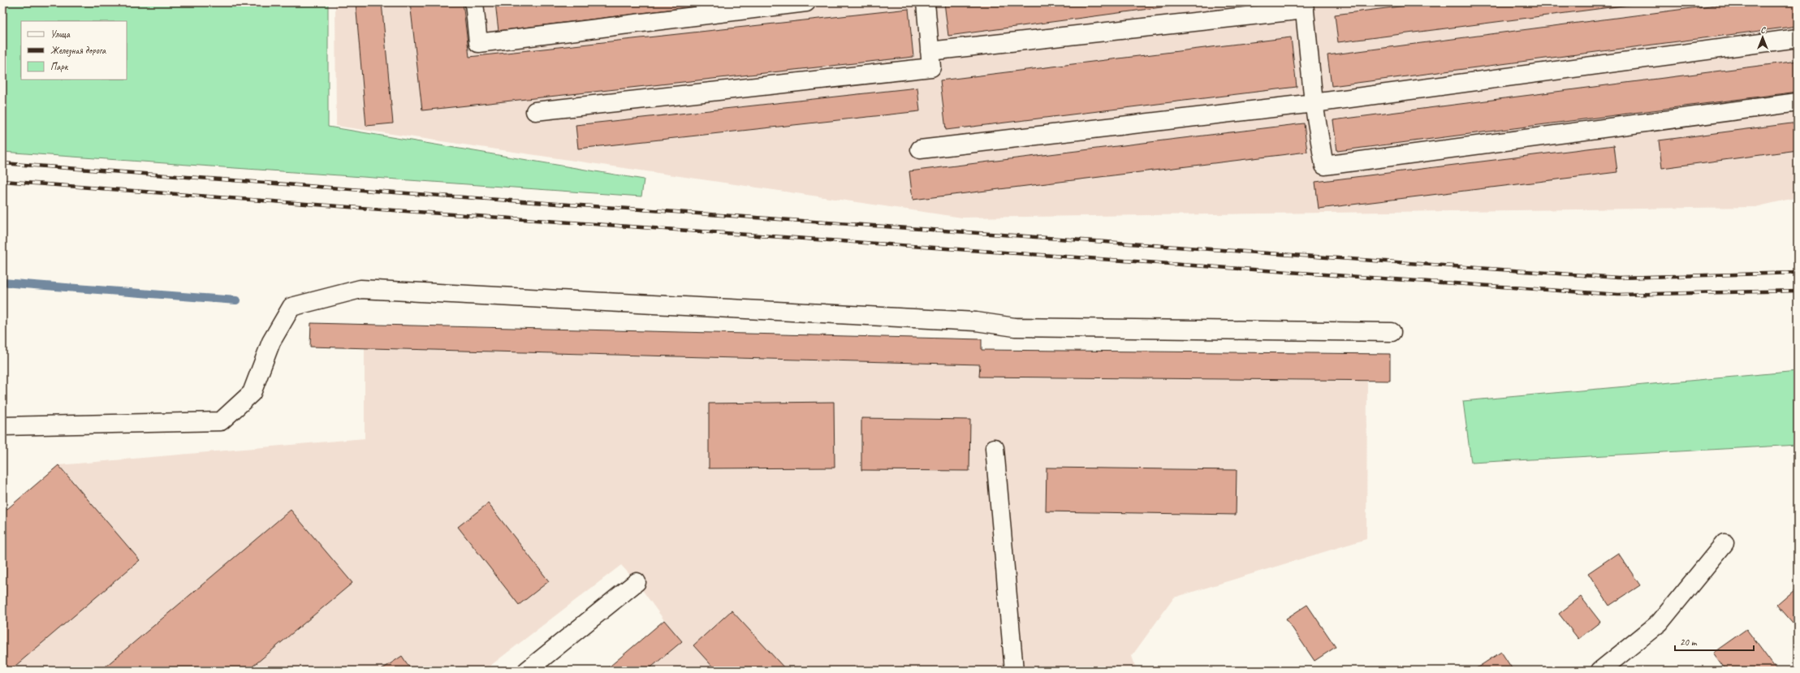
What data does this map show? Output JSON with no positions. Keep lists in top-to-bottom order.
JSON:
{
  "legend": ["Улица", "Железная дорога", "Парк"],
  "scale_bar": "20 m",
  "north": "top"
}
